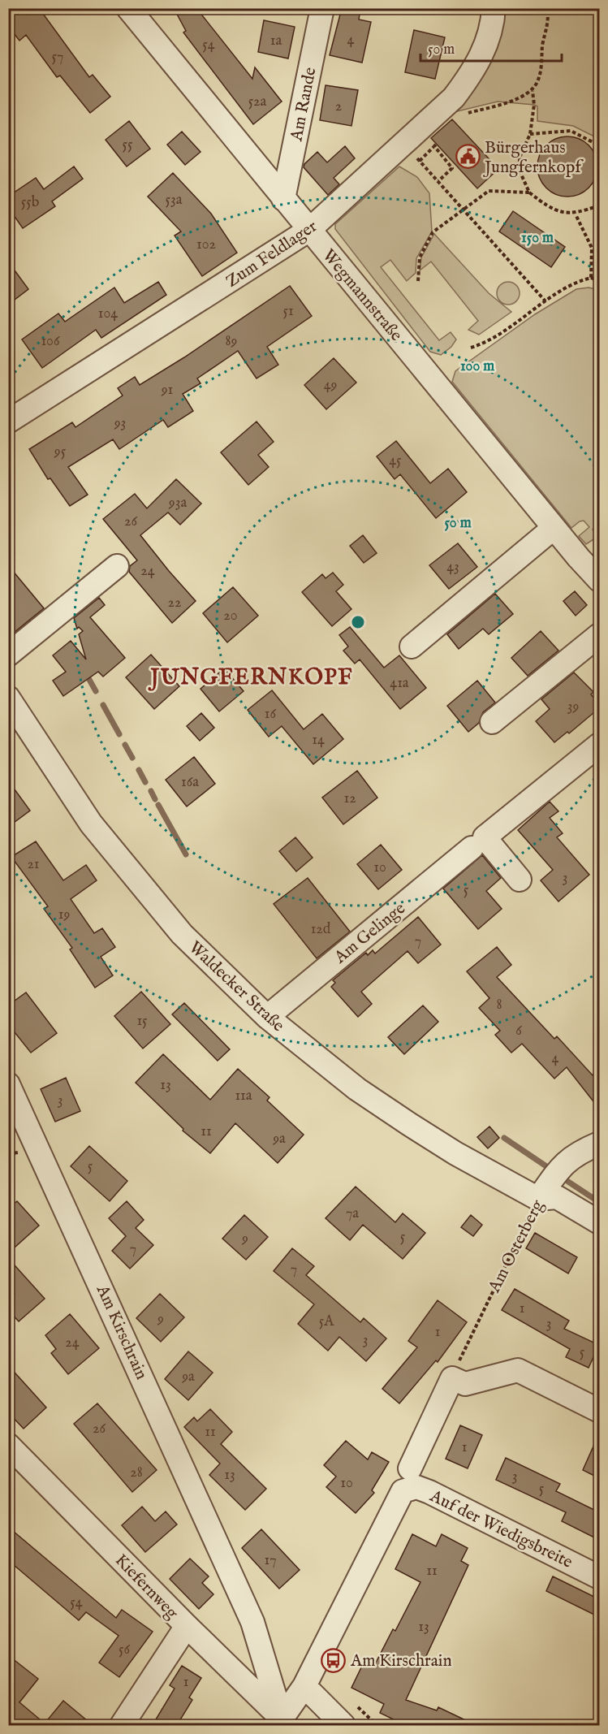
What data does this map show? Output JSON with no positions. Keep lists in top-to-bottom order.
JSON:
{
  "streets": {
    "street": [
      "Am Rande",
      "Zum Feldlager",
      "Wegmannstraße",
      "Am Gelinge",
      "Waldecker Straße",
      "Am Osterberg",
      "Am Kirschrain",
      "Auf der Wiedigsbreite",
      "Kiefernweg"
    ]
  },
  "crossings": [
    ["Am Rande", "Wegmannstraße"],
    ["Zum Feldlager", "Wegmannstraße"],
    ["Am Gelinge", "Waldecker Straße"],
    ["Waldecker Straße", "Am Osterberg"],
    ["Am Kirschrain", "Kiefernweg"]
  ],
  "districts": ["JUNGFERNKOPF"],
  "places": {
    "public building": ["Bürgerhaus Jungfernkopf"],
    "bus stop": ["Am Kirschrain"]
  },
  "house_numbers": [
    "4",
    "1a",
    "54",
    "57",
    "52a",
    "2",
    "55",
    "53a",
    "55b",
    "102",
    "51",
    "104",
    "106",
    "89",
    "49",
    "91",
    "93",
    "95",
    "45",
    "93a",
    "26",
    "43",
    "24",
    "22",
    "20",
    "41a",
    "39",
    "16",
    "14",
    "16a",
    "12",
    "21",
    "10",
    "3",
    "5",
    "19",
    "12d",
    "7",
    "8",
    "15",
    "6",
    "4",
    "13",
    "11a",
    "3",
    "11",
    "9a",
    "5",
    "7a",
    "5",
    "9",
    "7",
    "7",
    "1",
    "9",
    "5A",
    "3",
    "1",
    "3",
    "24",
    "5",
    "9a",
    "26",
    "11",
    "1",
    "28",
    "13",
    "3",
    "10",
    "5",
    "17",
    "11",
    "54",
    "13",
    "56",
    "1"
  ],
  "scale_bar": "50 m",
  "rings": ["150 m", "100 m", "50 m"]
}
